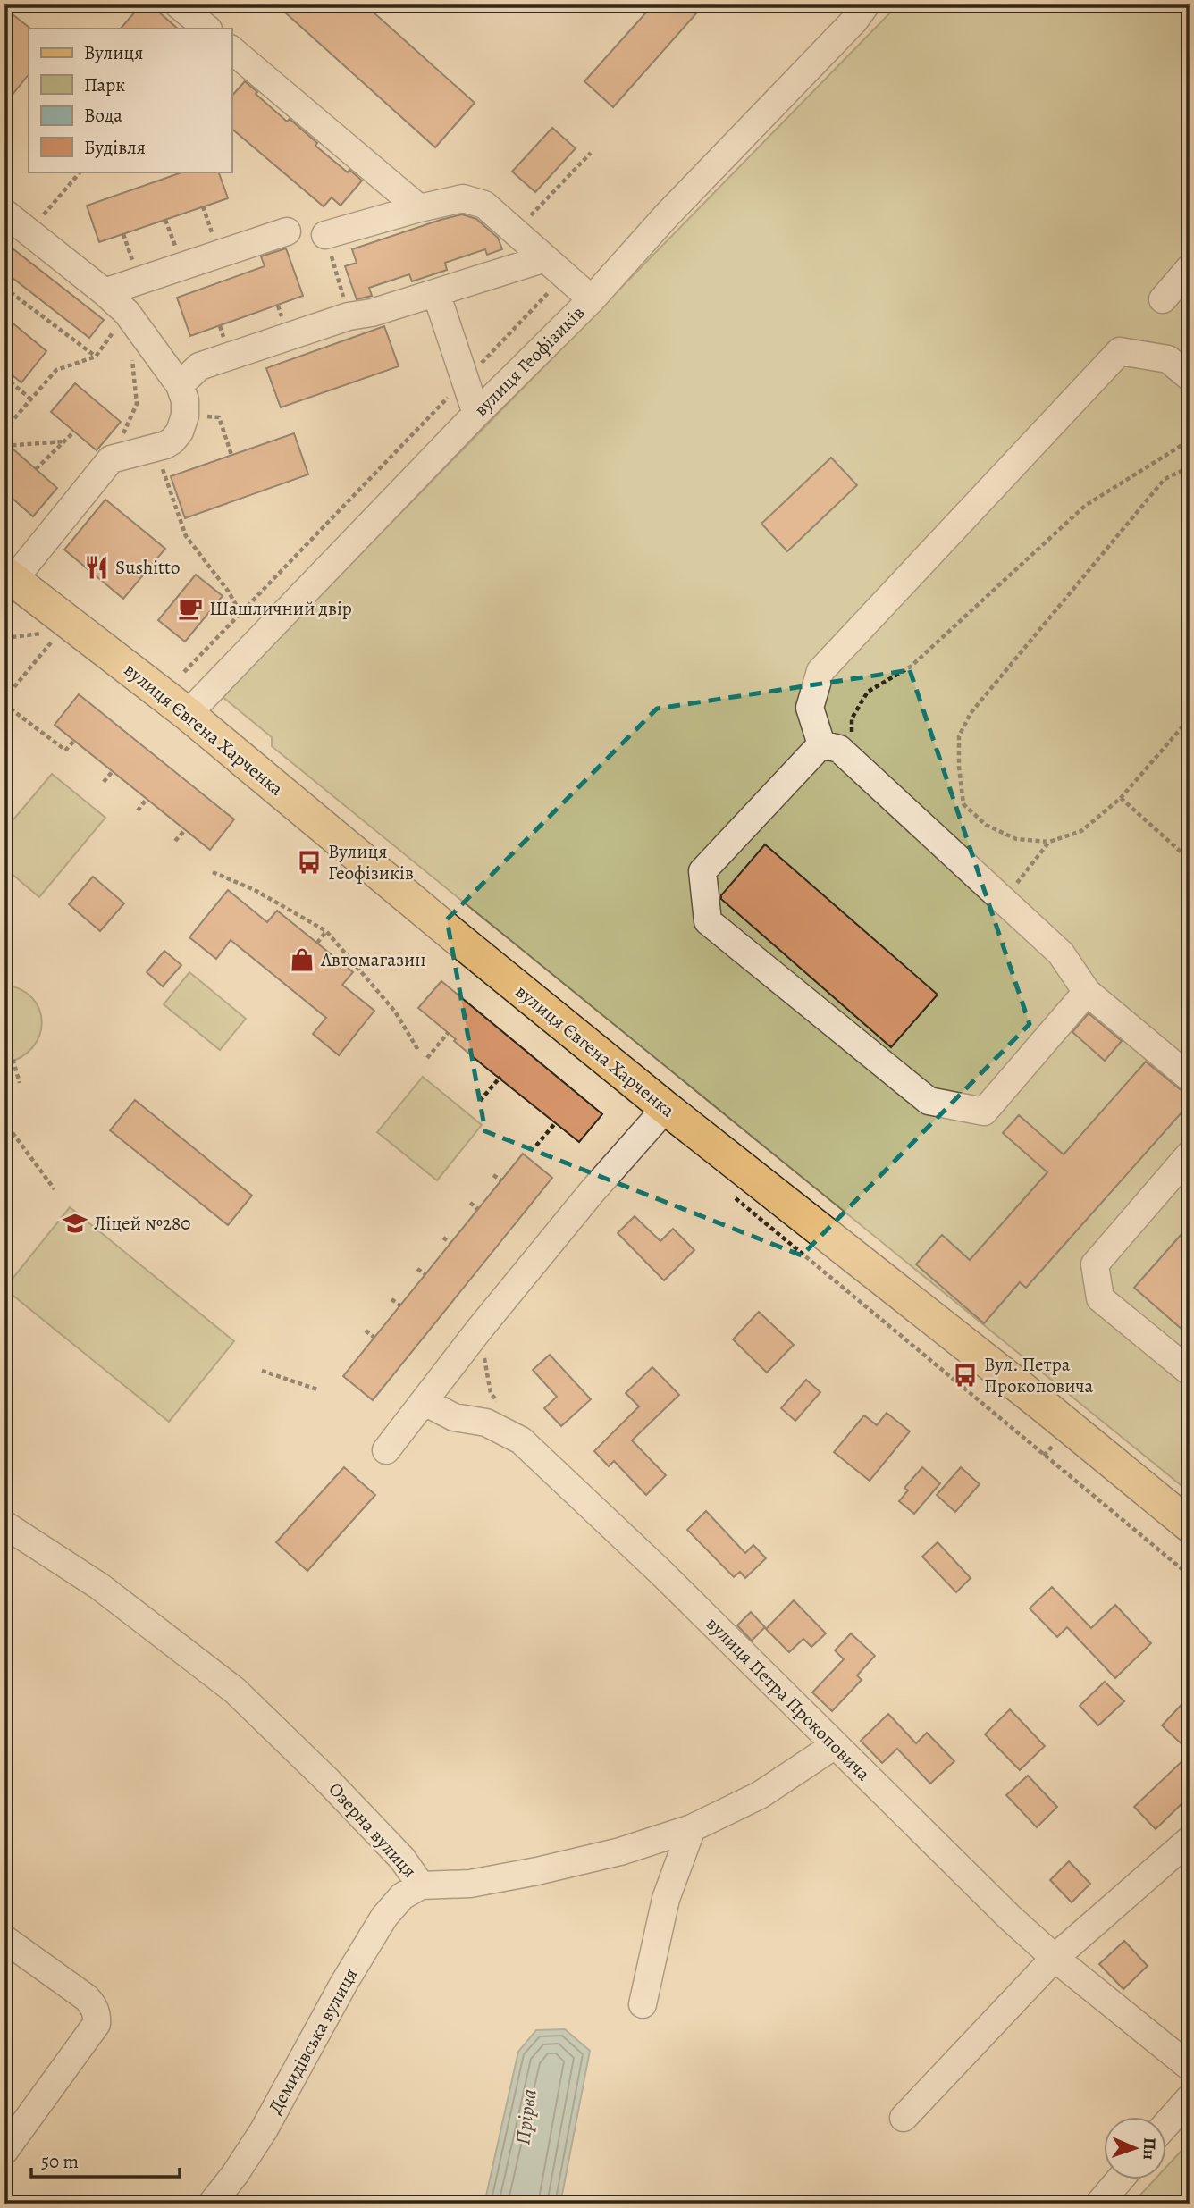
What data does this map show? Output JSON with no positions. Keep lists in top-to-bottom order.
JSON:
{
  "streets": {
    "main road": ["вулиця Євгена Харченка"],
    "street": [
      "вулиця Геофізиків",
      "вулиця Петра Прокоповича",
      "Озерна вулиця",
      "Демидівська вулиця"
    ]
  },
  "crossings": [
    ["вулиця Геофізиків", "вулиця Євгена Харченка"],
    ["вулиця Петра Прокоповича", "Озерна вулиця"],
    ["Озерна вулиця", "Демидівська вулиця"]
  ],
  "water": ["Прірва"],
  "places": {
    "restaurant": ["Sushitto"],
    "cafe": ["Шашличний двір"],
    "bus stop": ["Вулиця Геофізиків", "Вул. Петра Прокоповича"],
    "shop": ["Автомагазин"],
    "school or university": ["Ліцей №280"]
  },
  "legend": [
    "Вулиця",
    "Парк",
    "Вода",
    "Будівля"
  ],
  "scale_bar": "50 m",
  "north": "right"
}
